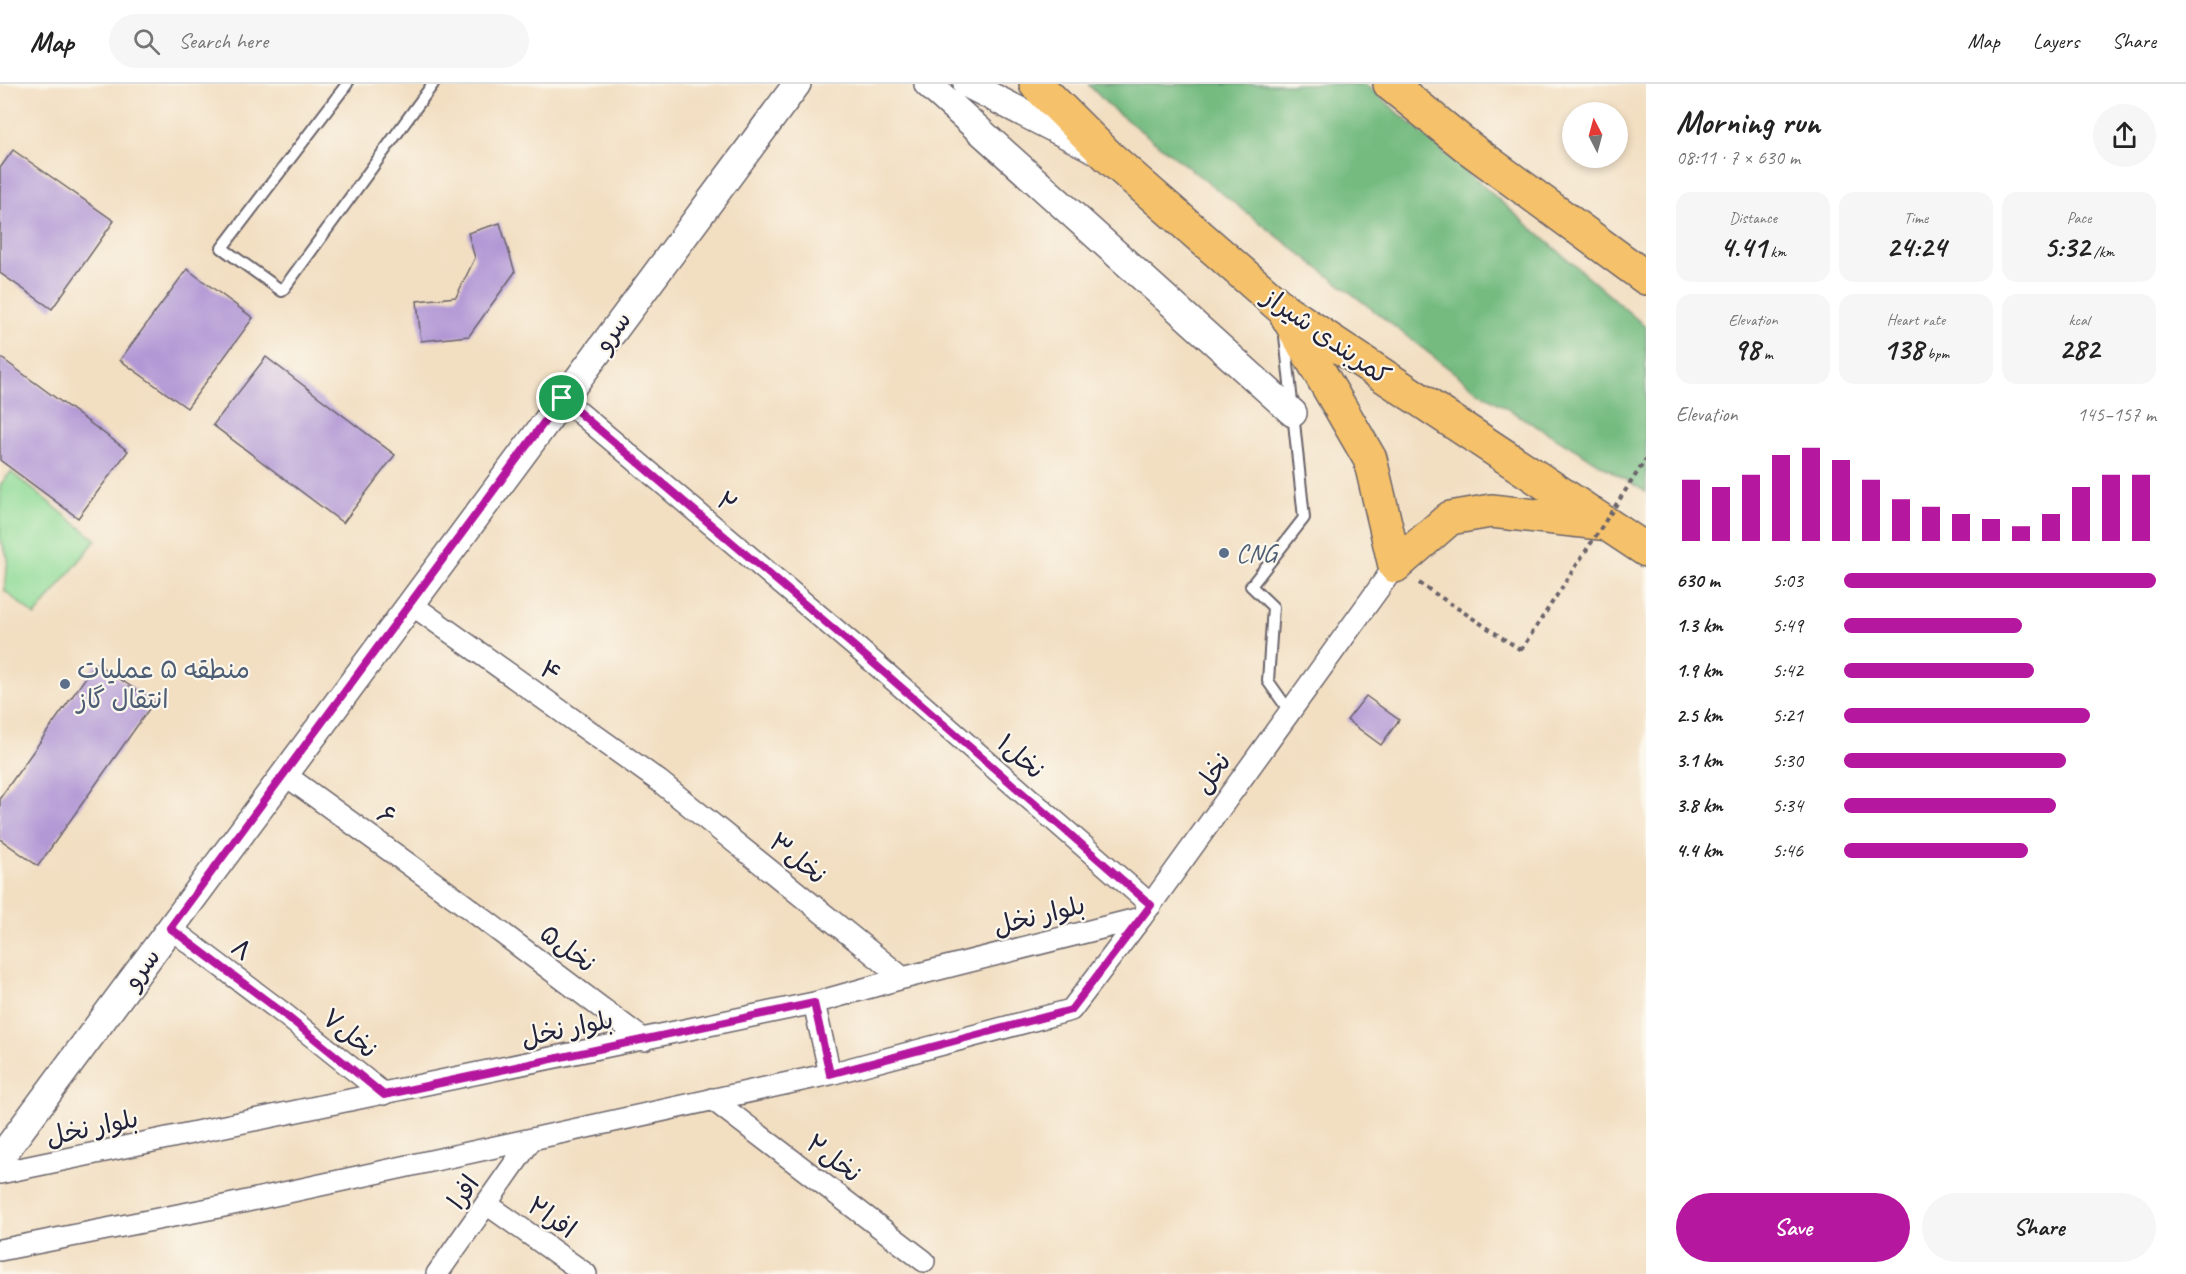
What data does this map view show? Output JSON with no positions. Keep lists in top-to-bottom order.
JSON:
{
  "streets": {
    "highway": ["کمربندی شیراز"],
    "street": [
      "سرو",
      "۲",
      "۴",
      "نخل۱",
      "نخل",
      "۶",
      "نخل۳",
      "بلوار نخل",
      "نخل۵",
      "۸",
      "نخل۷",
      "نخل۲",
      "افرا",
      "۲افرا"
    ]
  },
  "crossings": [
    ["سرو", "۲"],
    ["سرو", "۴"],
    ["سرو", "۶"],
    ["سرو", "۸"],
    ["۲", "نخل۱"],
    ["۴", "نخل۳"],
    ["نخل۱", "نخل"],
    ["نخل۱", "بلوار نخل"],
    ["نخل", "بلوار نخل"],
    ["۶", "نخل۵"],
    ["نخل۳", "بلوار نخل"],
    ["بلوار نخل", "نخل۵"],
    ["بلوار نخل", "نخل۷"],
    ["۸", "نخل۷"],
    ["افرا", "۲افرا"]
  ],
  "places": ["CNG", "منطقه ۵ عملیات انتقال گاز"],
  "north": "top",
  "page": {
    "header": "Map",
    "search": "Search here",
    "nav": ["Map", "Layers", "Share"],
    "heading": ["Morning run", "08:11 · 7 × 630 m"],
    "stats": [
      ["Distance", "4.41 km"],
      ["Time", "24:24"],
      ["Pace", "5:32 /km"],
      ["Elevation", "98 m"],
      ["Heart rate", "138 bpm"],
      ["kcal", "282"]
    ],
    "chart": ["Elevation", "145–157 m"],
    "list": [
      {
        "name": "630 m",
        "note": "5:03"
      },
      {
        "name": "1.3 km",
        "note": "5:49"
      },
      {
        "name": "1.9 km",
        "note": "5:42"
      },
      {
        "name": "2.5 km",
        "note": "5:21"
      },
      {
        "name": "3.1 km",
        "note": "5:30"
      },
      {
        "name": "3.8 km",
        "note": "5:34"
      },
      {
        "name": "4.4 km",
        "note": "5:46"
      }
    ],
    "buttons": ["Save", "Share"]
  }
}
